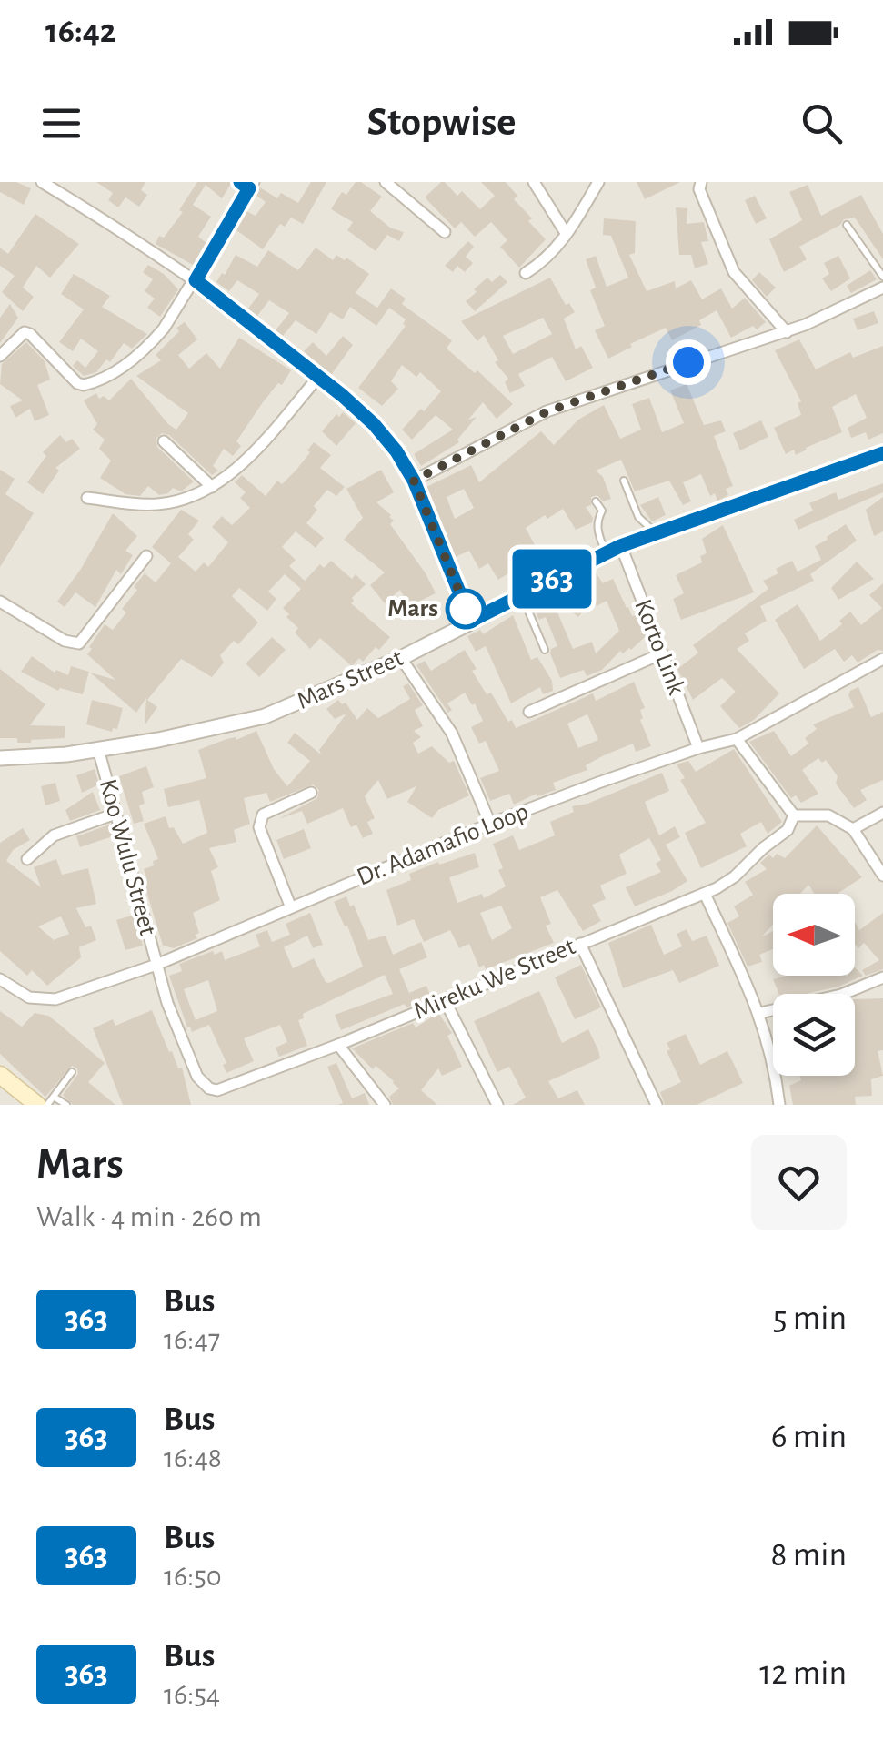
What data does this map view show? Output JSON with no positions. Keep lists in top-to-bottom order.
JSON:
{
  "streets": {
    "street": [
      "Korto Link",
      "Mars Street",
      "Dr. Adamafio Loop",
      "Koo Wulu Street",
      "Mireku We Street"
    ]
  },
  "crossings": [
    ["Korto Link", "Mars Street"],
    ["Korto Link", "Dr. Adamafio Loop"],
    ["Mars Street", "Koo Wulu Street"],
    ["Dr. Adamafio Loop", "Koo Wulu Street"],
    ["Dr. Adamafio Loop", "Mireku We Street"],
    ["Koo Wulu Street", "Mireku We Street"]
  ],
  "places": ["Mars"],
  "lines": ["bus line 363"],
  "north": "left",
  "page": {
    "status": "16:42",
    "header": "Stopwise",
    "on_map": "363",
    "heading": ["Mars", "Walk · 4 min · 260 m"],
    "list": [
      {
        "mark": "363",
        "name": "Bus",
        "note": "16:47",
        "value": "5 min"
      },
      {
        "mark": "363",
        "name": "Bus",
        "note": "16:48",
        "value": "6 min"
      },
      {
        "mark": "363",
        "name": "Bus",
        "note": "16:50",
        "value": "8 min"
      },
      {
        "mark": "363",
        "name": "Bus",
        "note": "16:54",
        "value": "12 min"
      }
    ]
  }
}
